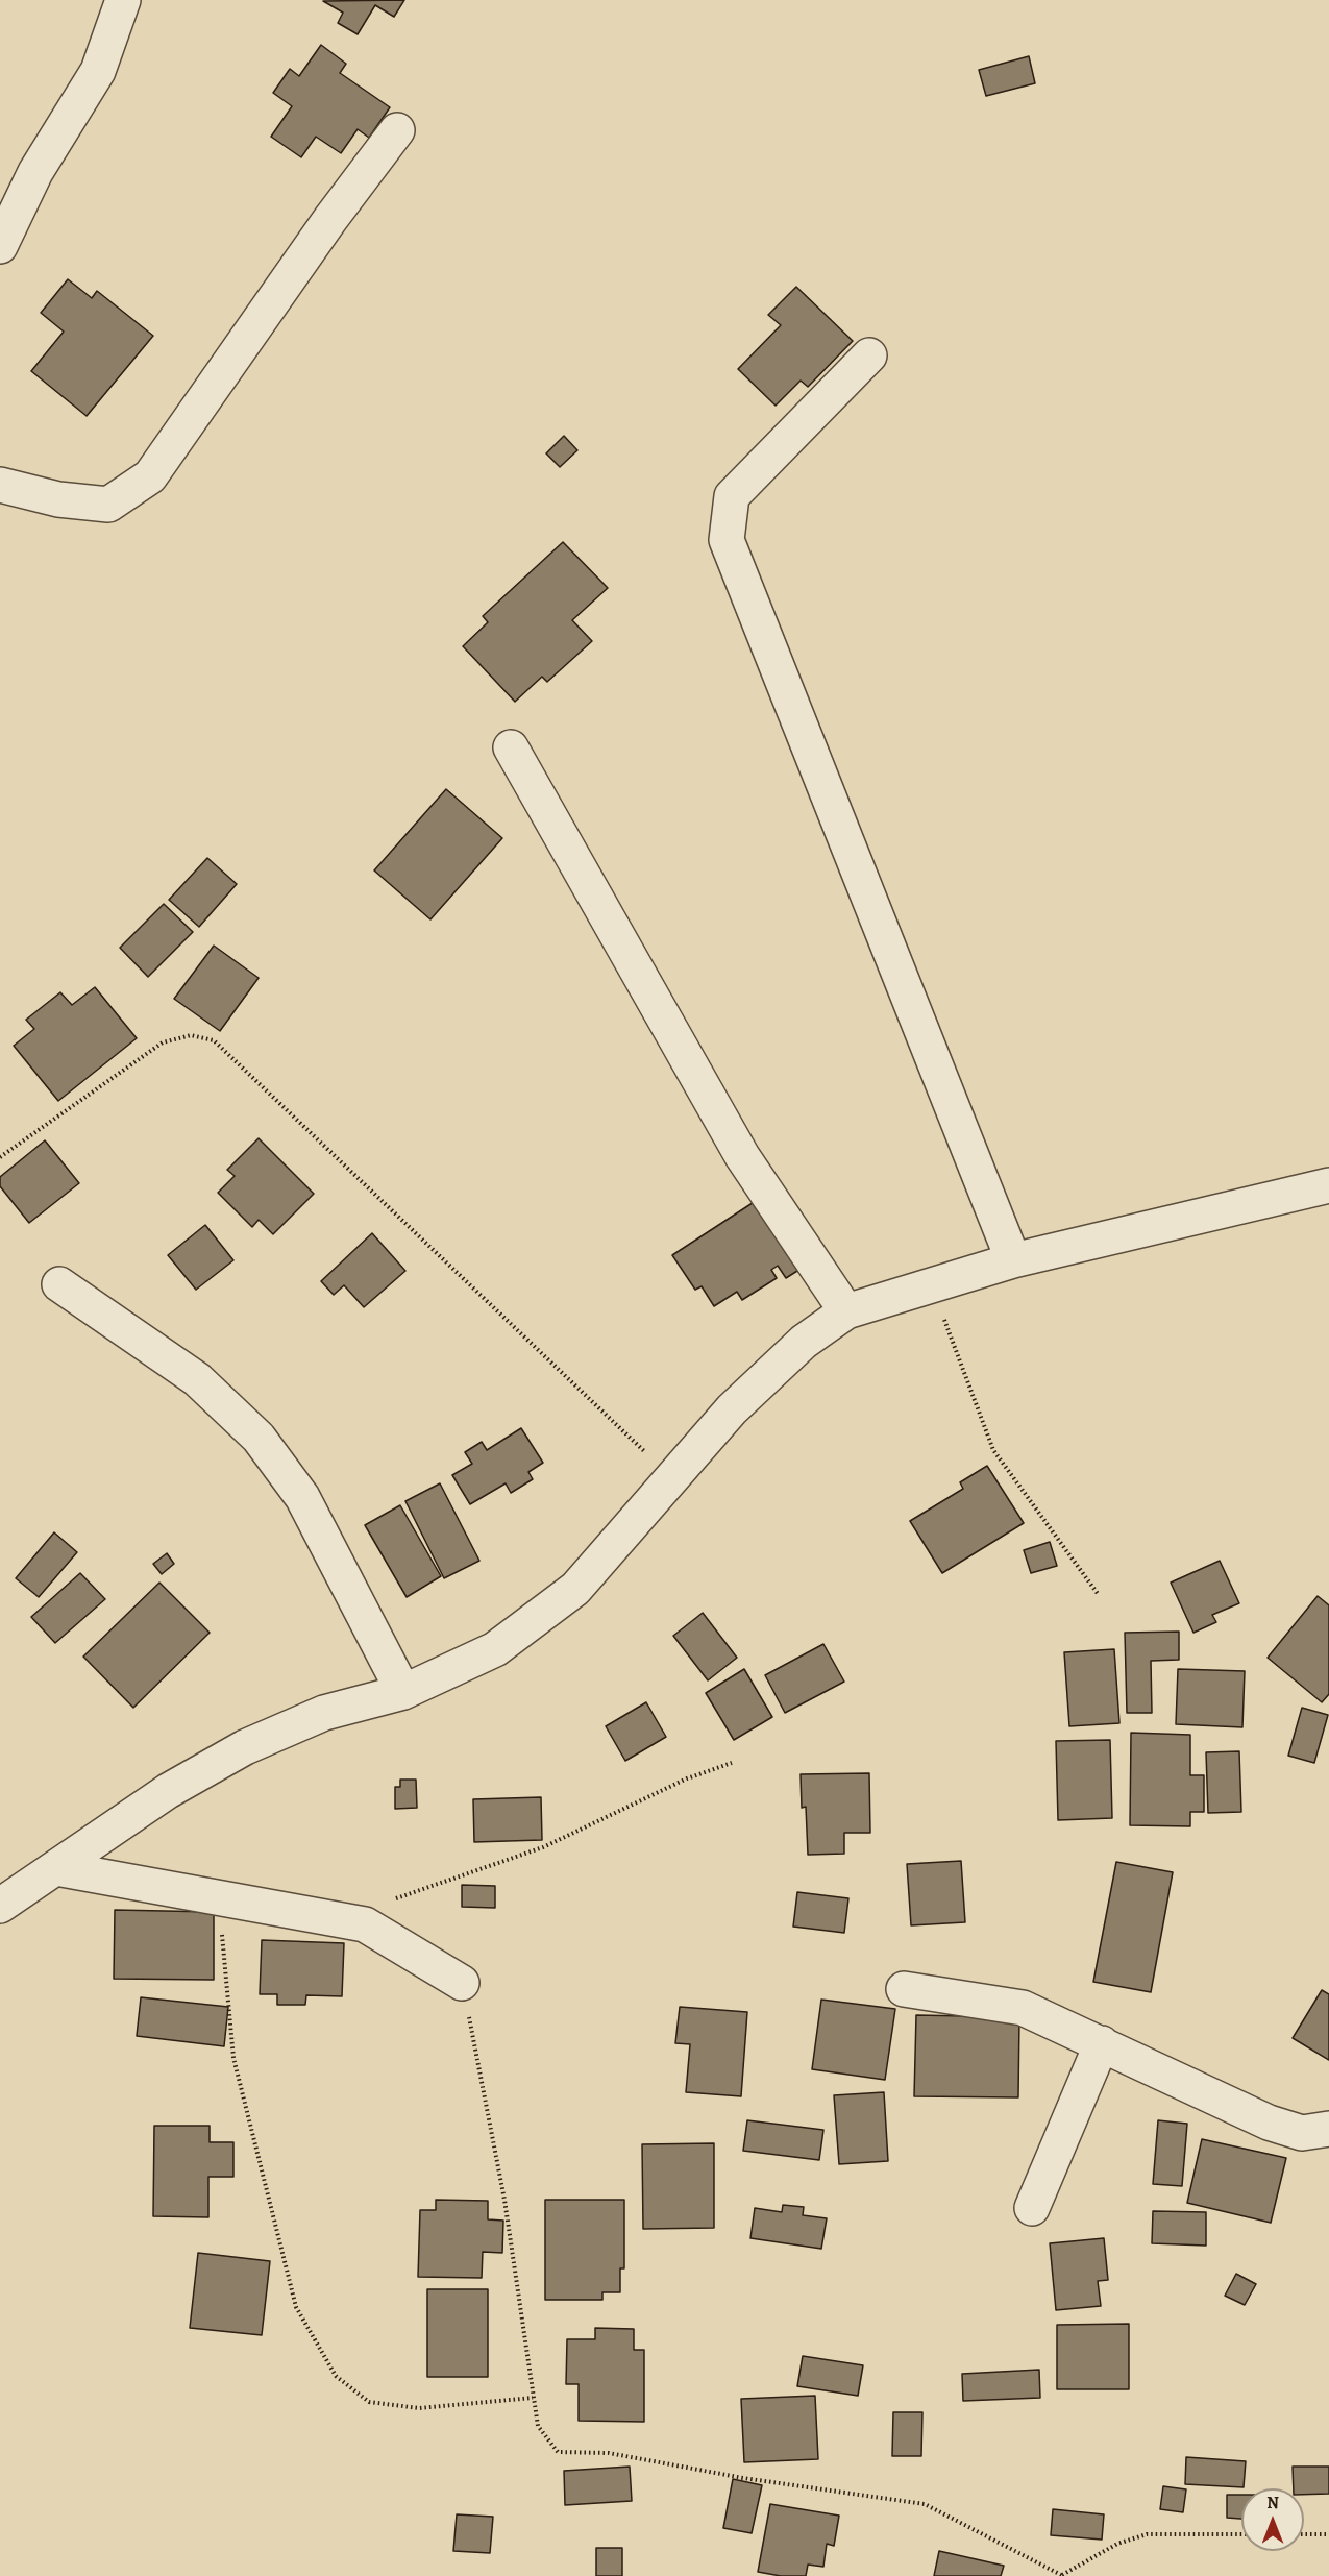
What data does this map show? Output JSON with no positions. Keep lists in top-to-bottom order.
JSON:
{
  "north": "top"
}
